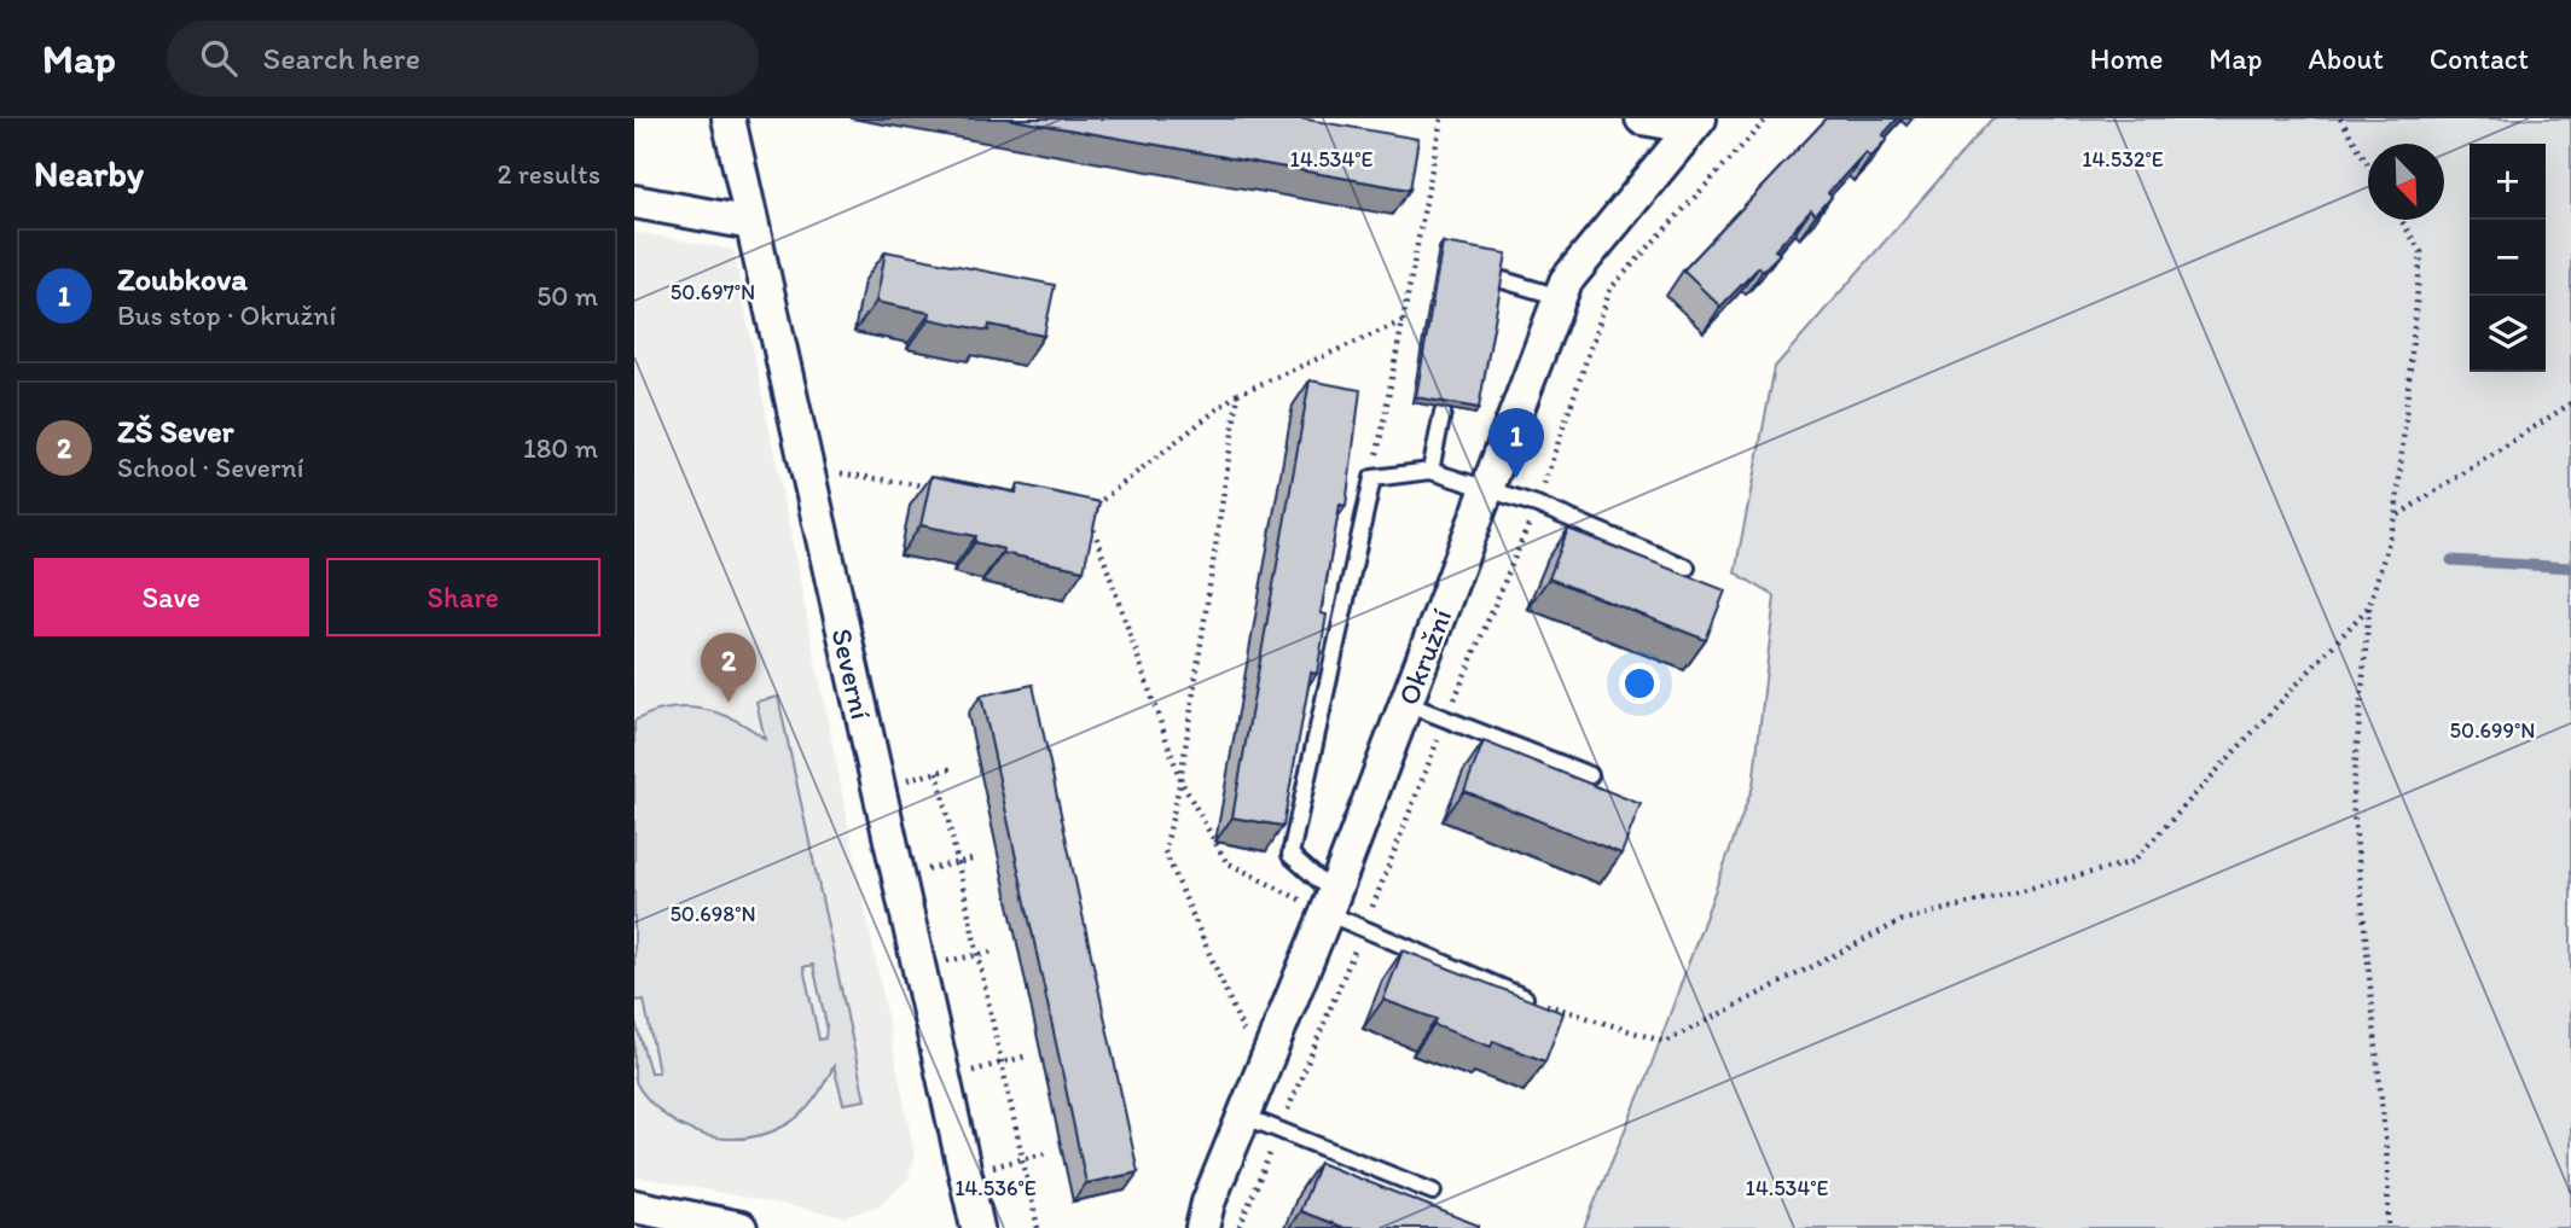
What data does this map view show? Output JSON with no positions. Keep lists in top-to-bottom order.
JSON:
{
  "streets": {
    "street": ["Okružní", "Severní"]
  },
  "north": "bottom right",
  "page": {
    "header": "Map",
    "search": "Search here",
    "nav": [
      "Home",
      "Map",
      "About",
      "Contact"
    ],
    "heading": ["Nearby", "2 results"],
    "map_buttons": ["+", "−"],
    "list": [
      {
        "mark": "1",
        "name": "Zoubkova",
        "note": "Bus stop · Okružní",
        "value": "50 m"
      },
      {
        "mark": "2",
        "name": "ZŠ Sever",
        "note": "School · Severní",
        "value": "180 m"
      }
    ],
    "pins": ["1", "2"],
    "buttons": ["Save", "Share"]
  },
  "coordinates": [
    "14.534°E",
    "14.532°E",
    "50.697°N",
    "50.699°N",
    "50.698°N",
    "14.536°E"
  ]
}
